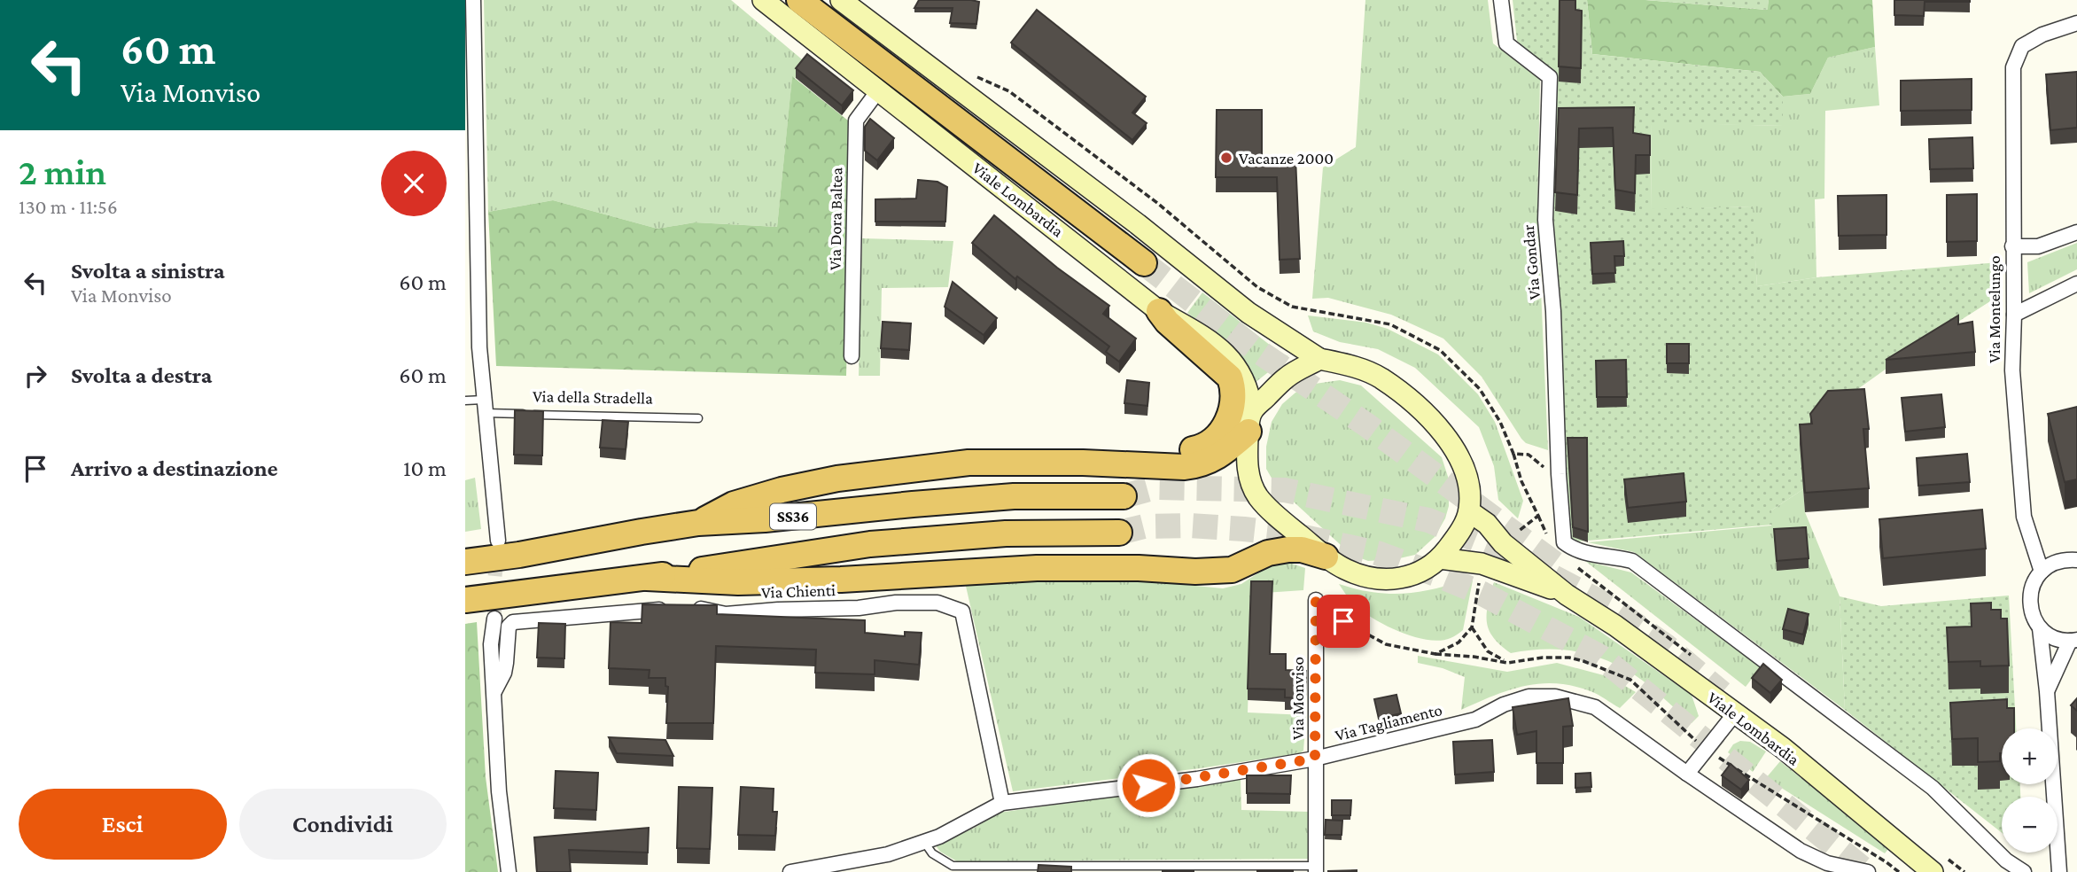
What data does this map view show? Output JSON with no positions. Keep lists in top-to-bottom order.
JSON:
{
  "streets": {
    "highway": ["SS36"],
    "main road": ["Viale Lombardia"],
    "street": [
      "Via Dora Baltea",
      "Via Gondar",
      "Via Montelungo",
      "Via Chienti",
      "Via Monviso",
      "Via Tagliamento"
    ],
    "lane": ["Via della Stradella"]
  },
  "crossings": [
    ["Viale Lombardia", "Via Dora Baltea"],
    ["Viale Lombardia", "SS36"],
    ["Via Chienti", "Via Tagliamento"],
    ["Via Monviso", "Via Tagliamento"]
  ],
  "places": ["Vacanze 2000"],
  "page": {
    "turn": ["60 m", "Via Monviso"],
    "heading": ["2 min", "130 m · 11:56"],
    "list": [
      {
        "name": "Svolta a sinistra",
        "note": "Via Monviso",
        "value": "60 m"
      },
      {
        "name": "Svolta a destra",
        "value": "60 m"
      },
      {
        "name": "Arrivo a destinazione",
        "value": "10 m"
      }
    ],
    "map_buttons": ["+", "−"],
    "buttons": ["Esci", "Condividi"]
  }
}
